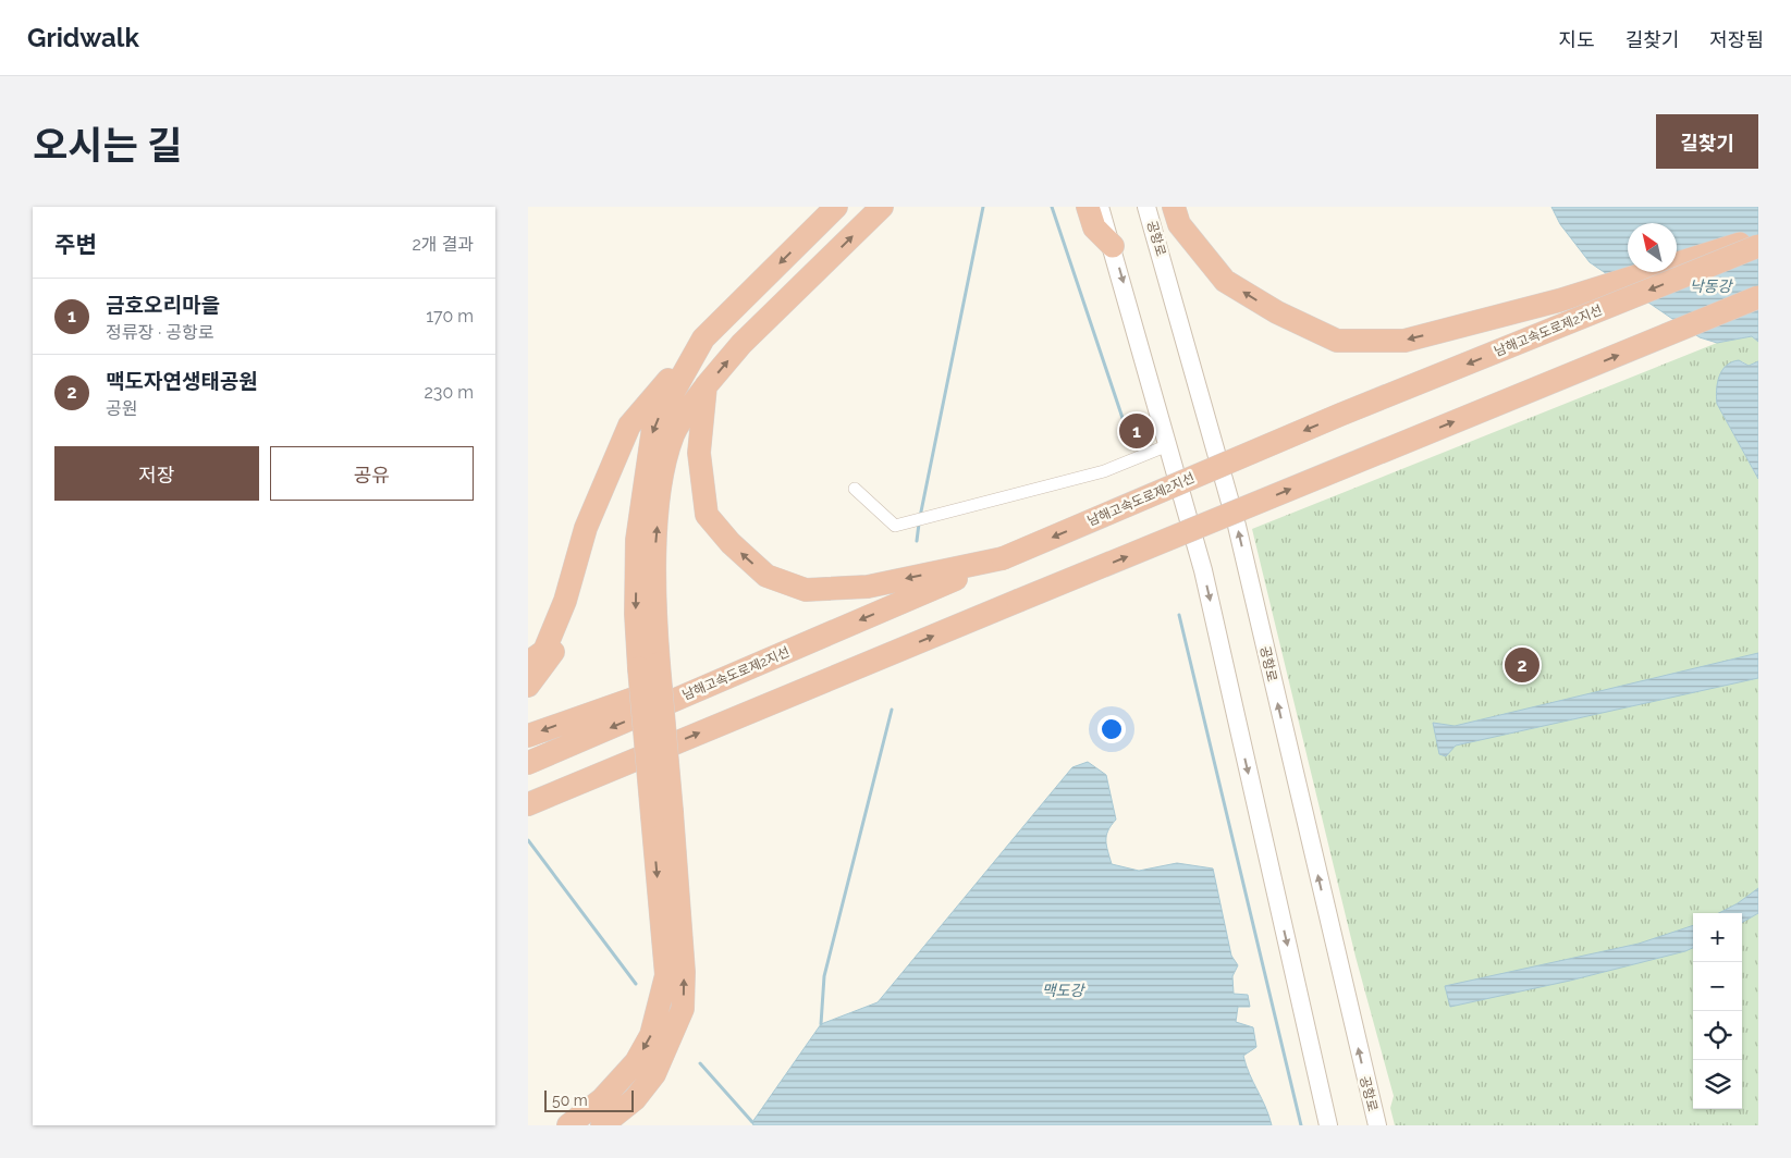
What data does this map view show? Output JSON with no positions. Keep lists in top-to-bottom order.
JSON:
{
  "streets": {
    "highway": ["남해고속도로제2지선"],
    "main road": ["공항로"]
  },
  "water": ["낙동강", "맥도강"],
  "scale_bar": "50 m",
  "north": "top left",
  "page": {
    "header": "Gridwalk",
    "nav": ["지도", "길찾기", "저장됨"],
    "title": "오시는 길",
    "buttons": [
      "길찾기",
      ["저장", "공유"]
    ],
    "heading": ["주변", "2개 결과"],
    "list": [
      {
        "mark": "1",
        "name": "금호오리마을",
        "note": "정류장 · 공항로",
        "value": "170 m"
      },
      {
        "mark": "2",
        "name": "맥도자연생태공원",
        "note": "공원",
        "value": "230 m"
      }
    ],
    "pins": ["1", "2"],
    "map_buttons": ["+", "−"],
    "scale": "50 m"
  }
}
